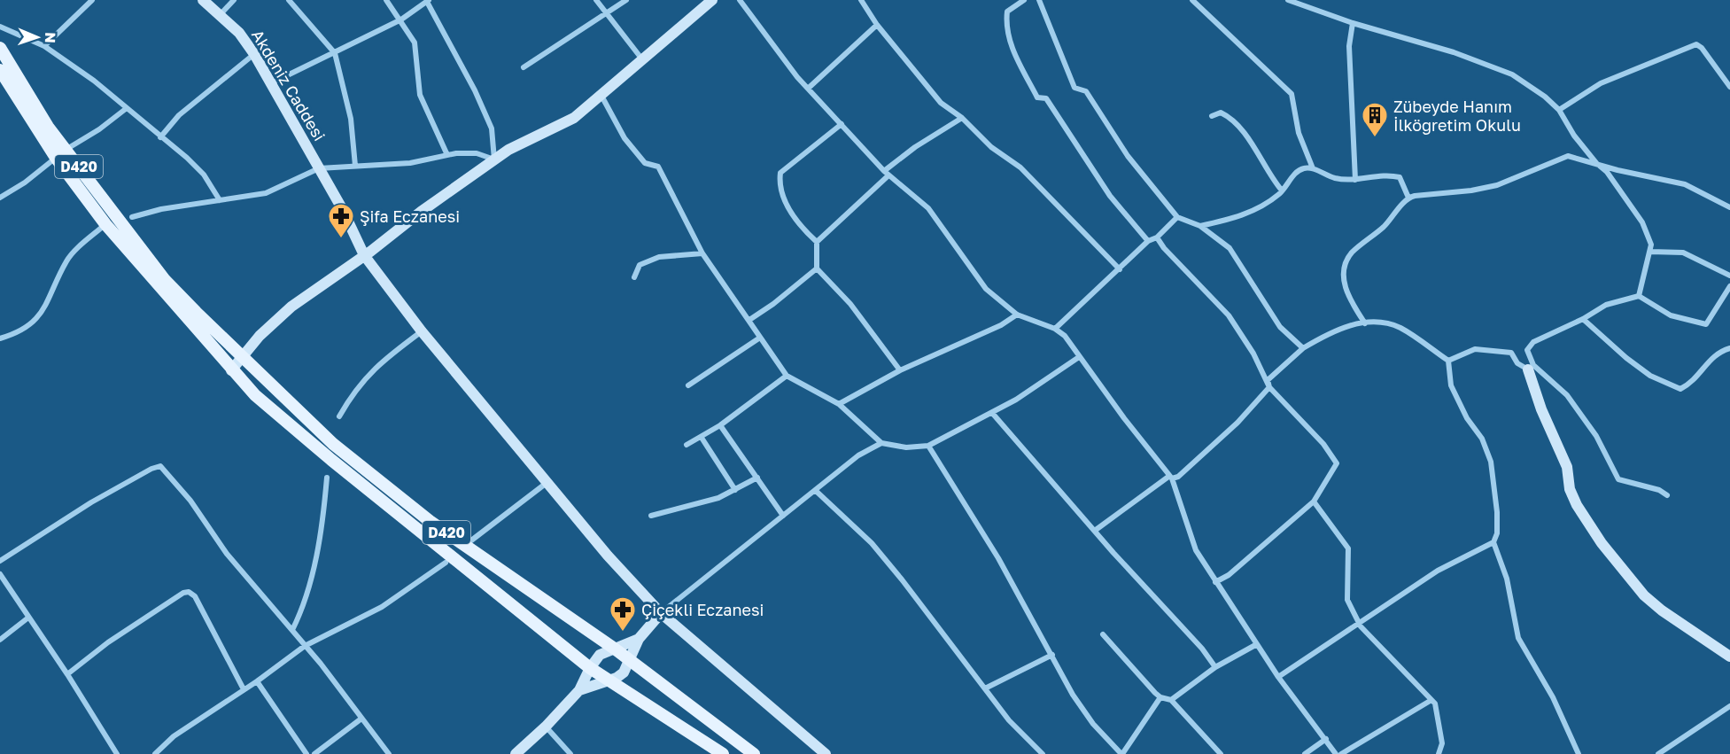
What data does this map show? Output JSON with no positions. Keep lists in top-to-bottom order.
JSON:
{
  "streets": {
    "main road": ["Akdeniz Caddesi", "D420"]
  },
  "places": {
    "building": ["Zübeyde Hanım İlköğretim Okulu"],
    "pharmacy": ["Şifa Eczanesi", "Çiçekli Eczanesi"]
  },
  "north": "right"
}
